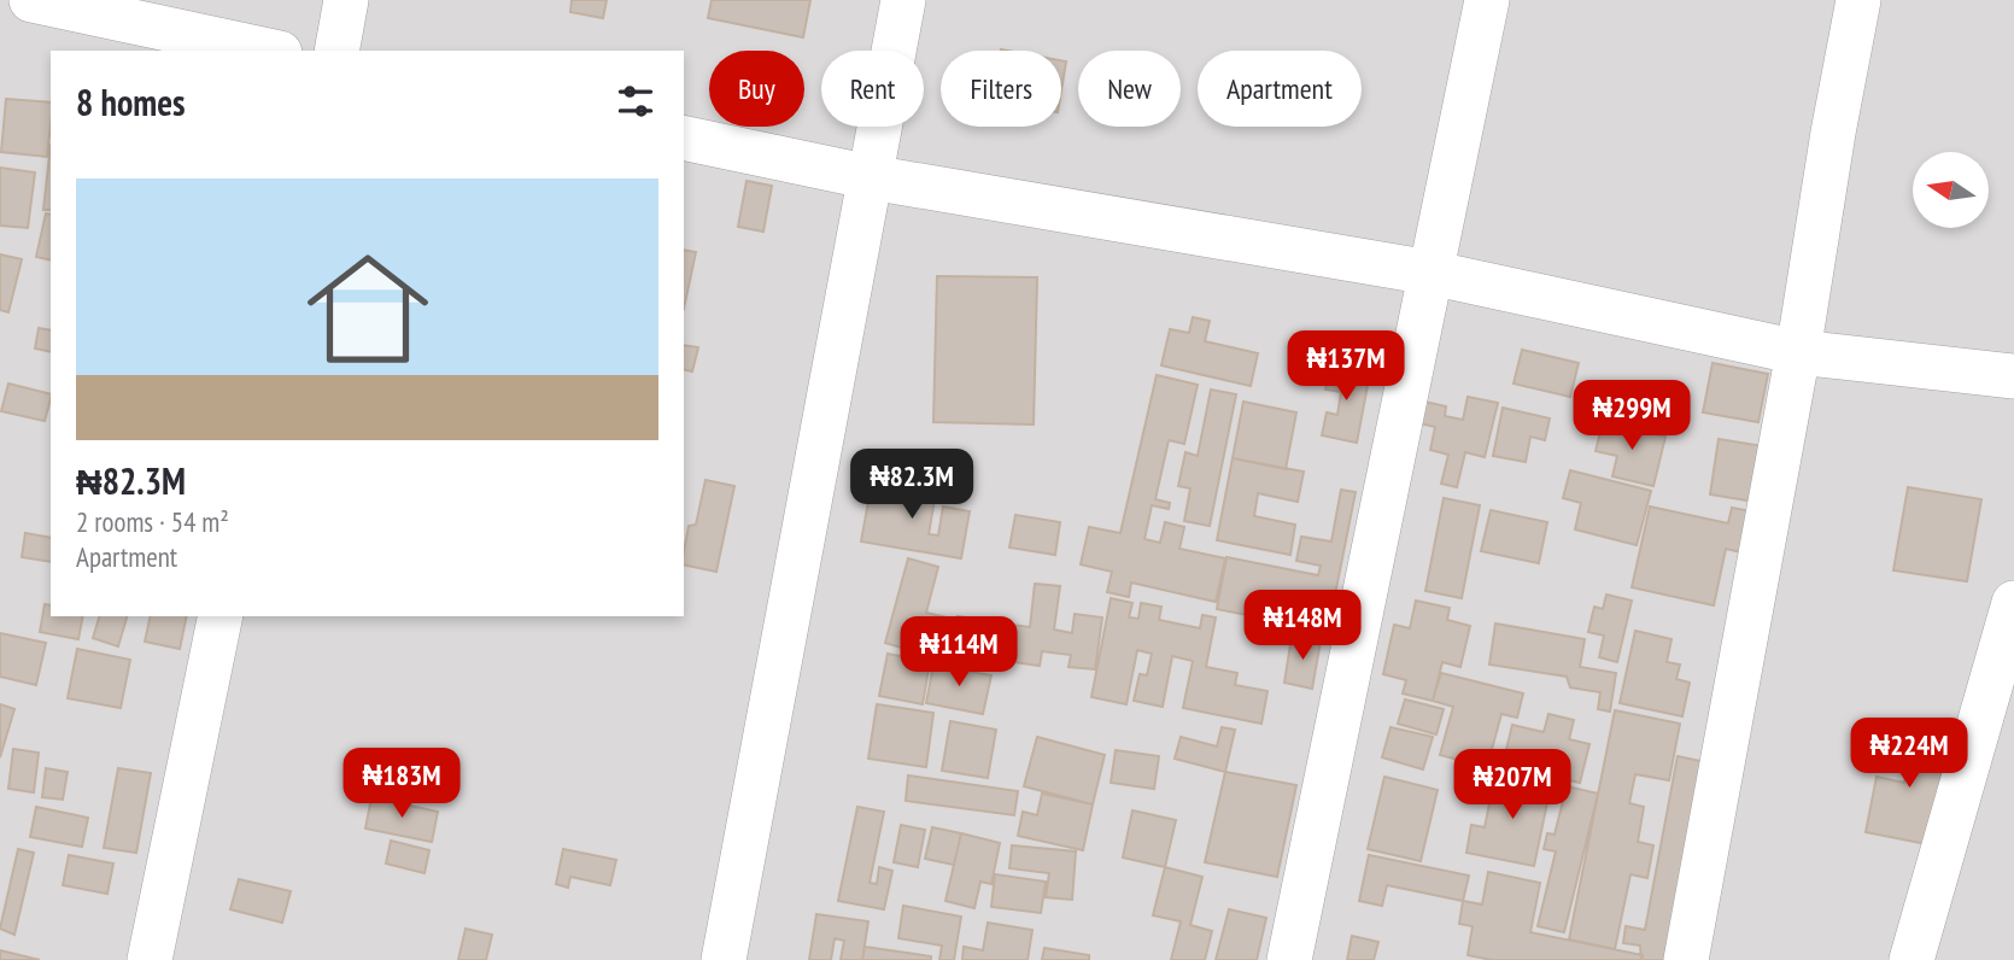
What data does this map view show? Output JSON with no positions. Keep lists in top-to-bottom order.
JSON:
{
  "north": "left",
  "page": {
    "chip": [
      "Buy",
      "Rent",
      "Filters",
      "New",
      "Apartment"
    ],
    "heading": "8 homes",
    "list": [
      {
        "name": "₦82.3M",
        "note": "2 rooms · 54 m² · Apartment"
      }
    ],
    "price": [
      "₦137M",
      "₦299M",
      "₦82.3M",
      "₦148M",
      "₦114M",
      "₦224M",
      "₦183M",
      "₦207M"
    ]
  }
}
